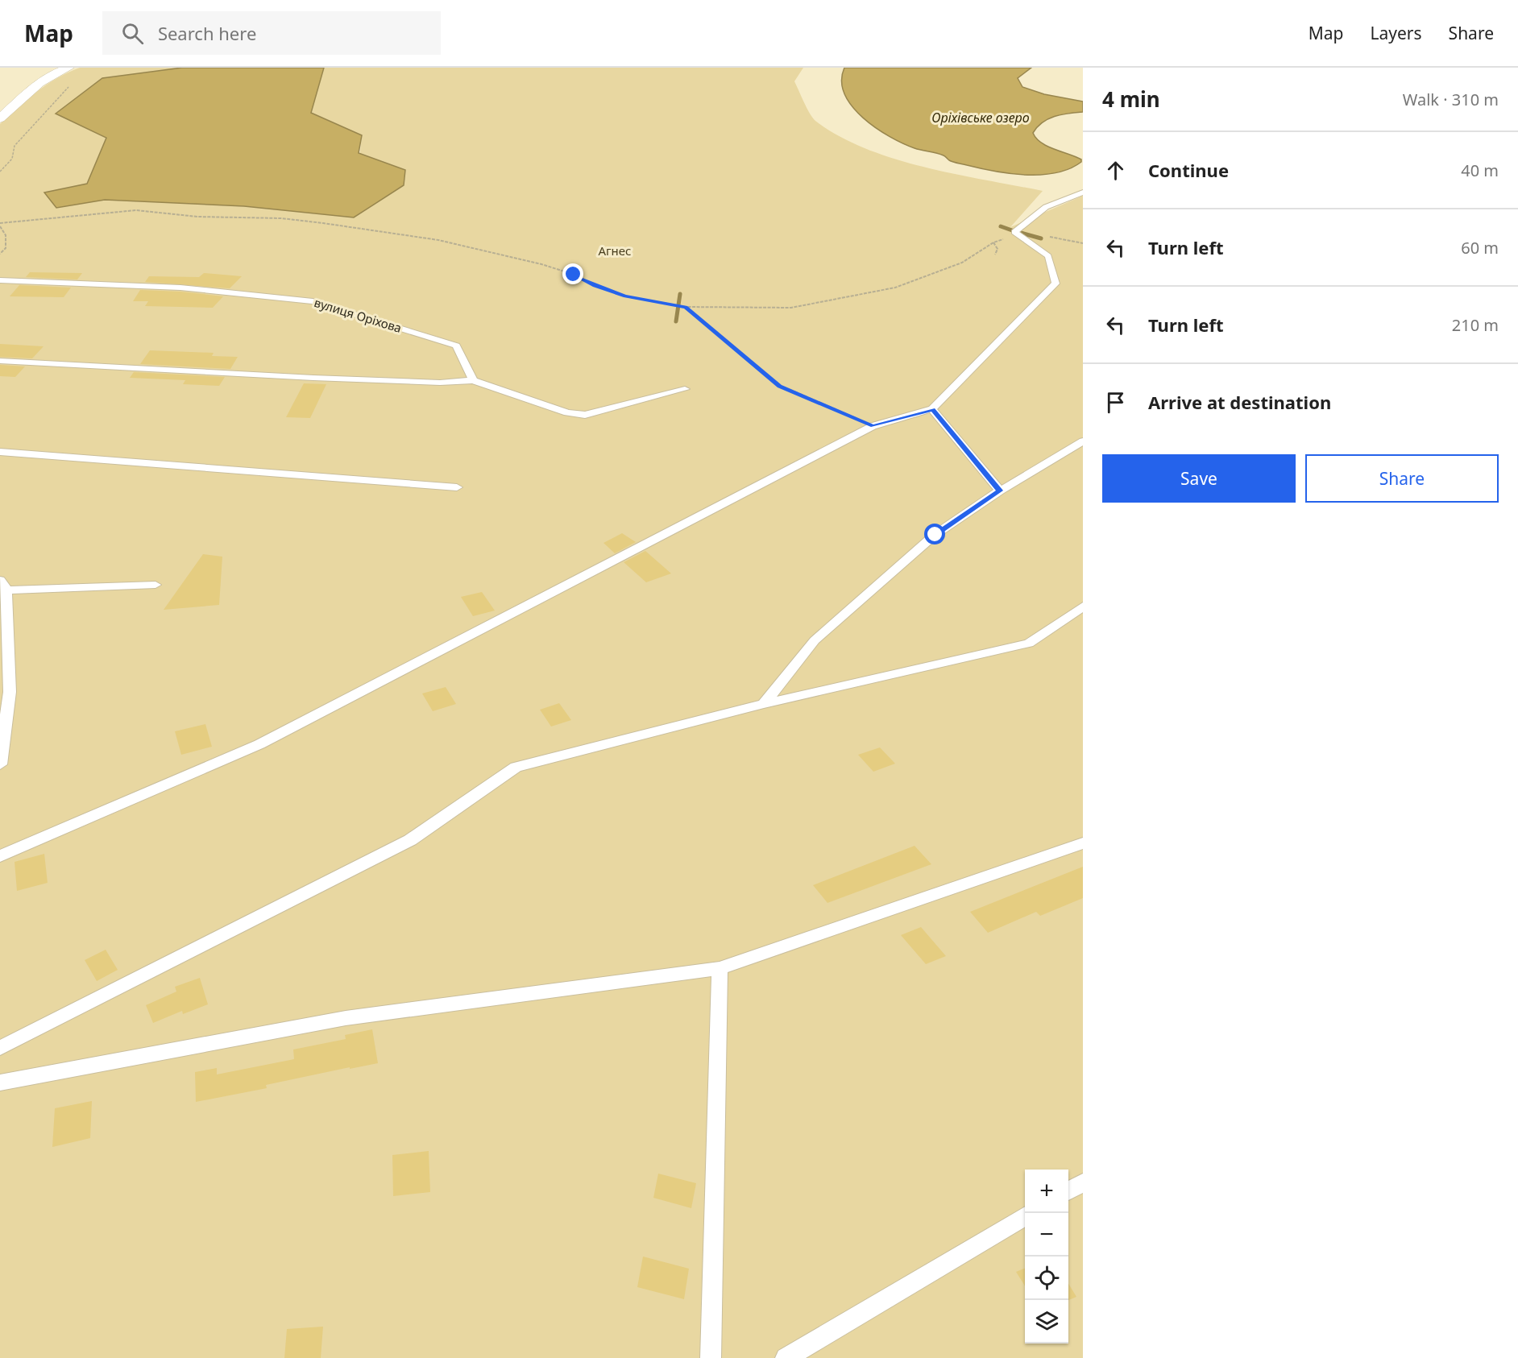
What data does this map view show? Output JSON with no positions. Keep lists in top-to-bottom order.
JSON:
{
  "streets": {
    "lane": ["вулиця Оріхова"]
  },
  "water": ["Оріхівське озеро"],
  "parks": ["Агнес"],
  "page": {
    "header": "Map",
    "search": "Search here",
    "nav": ["Map", "Layers", "Share"],
    "heading": ["4 min", "Walk · 310 m"],
    "list": [
      ["Continue", "40 m"],
      ["Turn left", "60 m"],
      ["Turn left", "210 m"],
      "Arrive at destination"
    ],
    "buttons": ["Save", "Share"],
    "map_buttons": ["+", "−"]
  }
}
